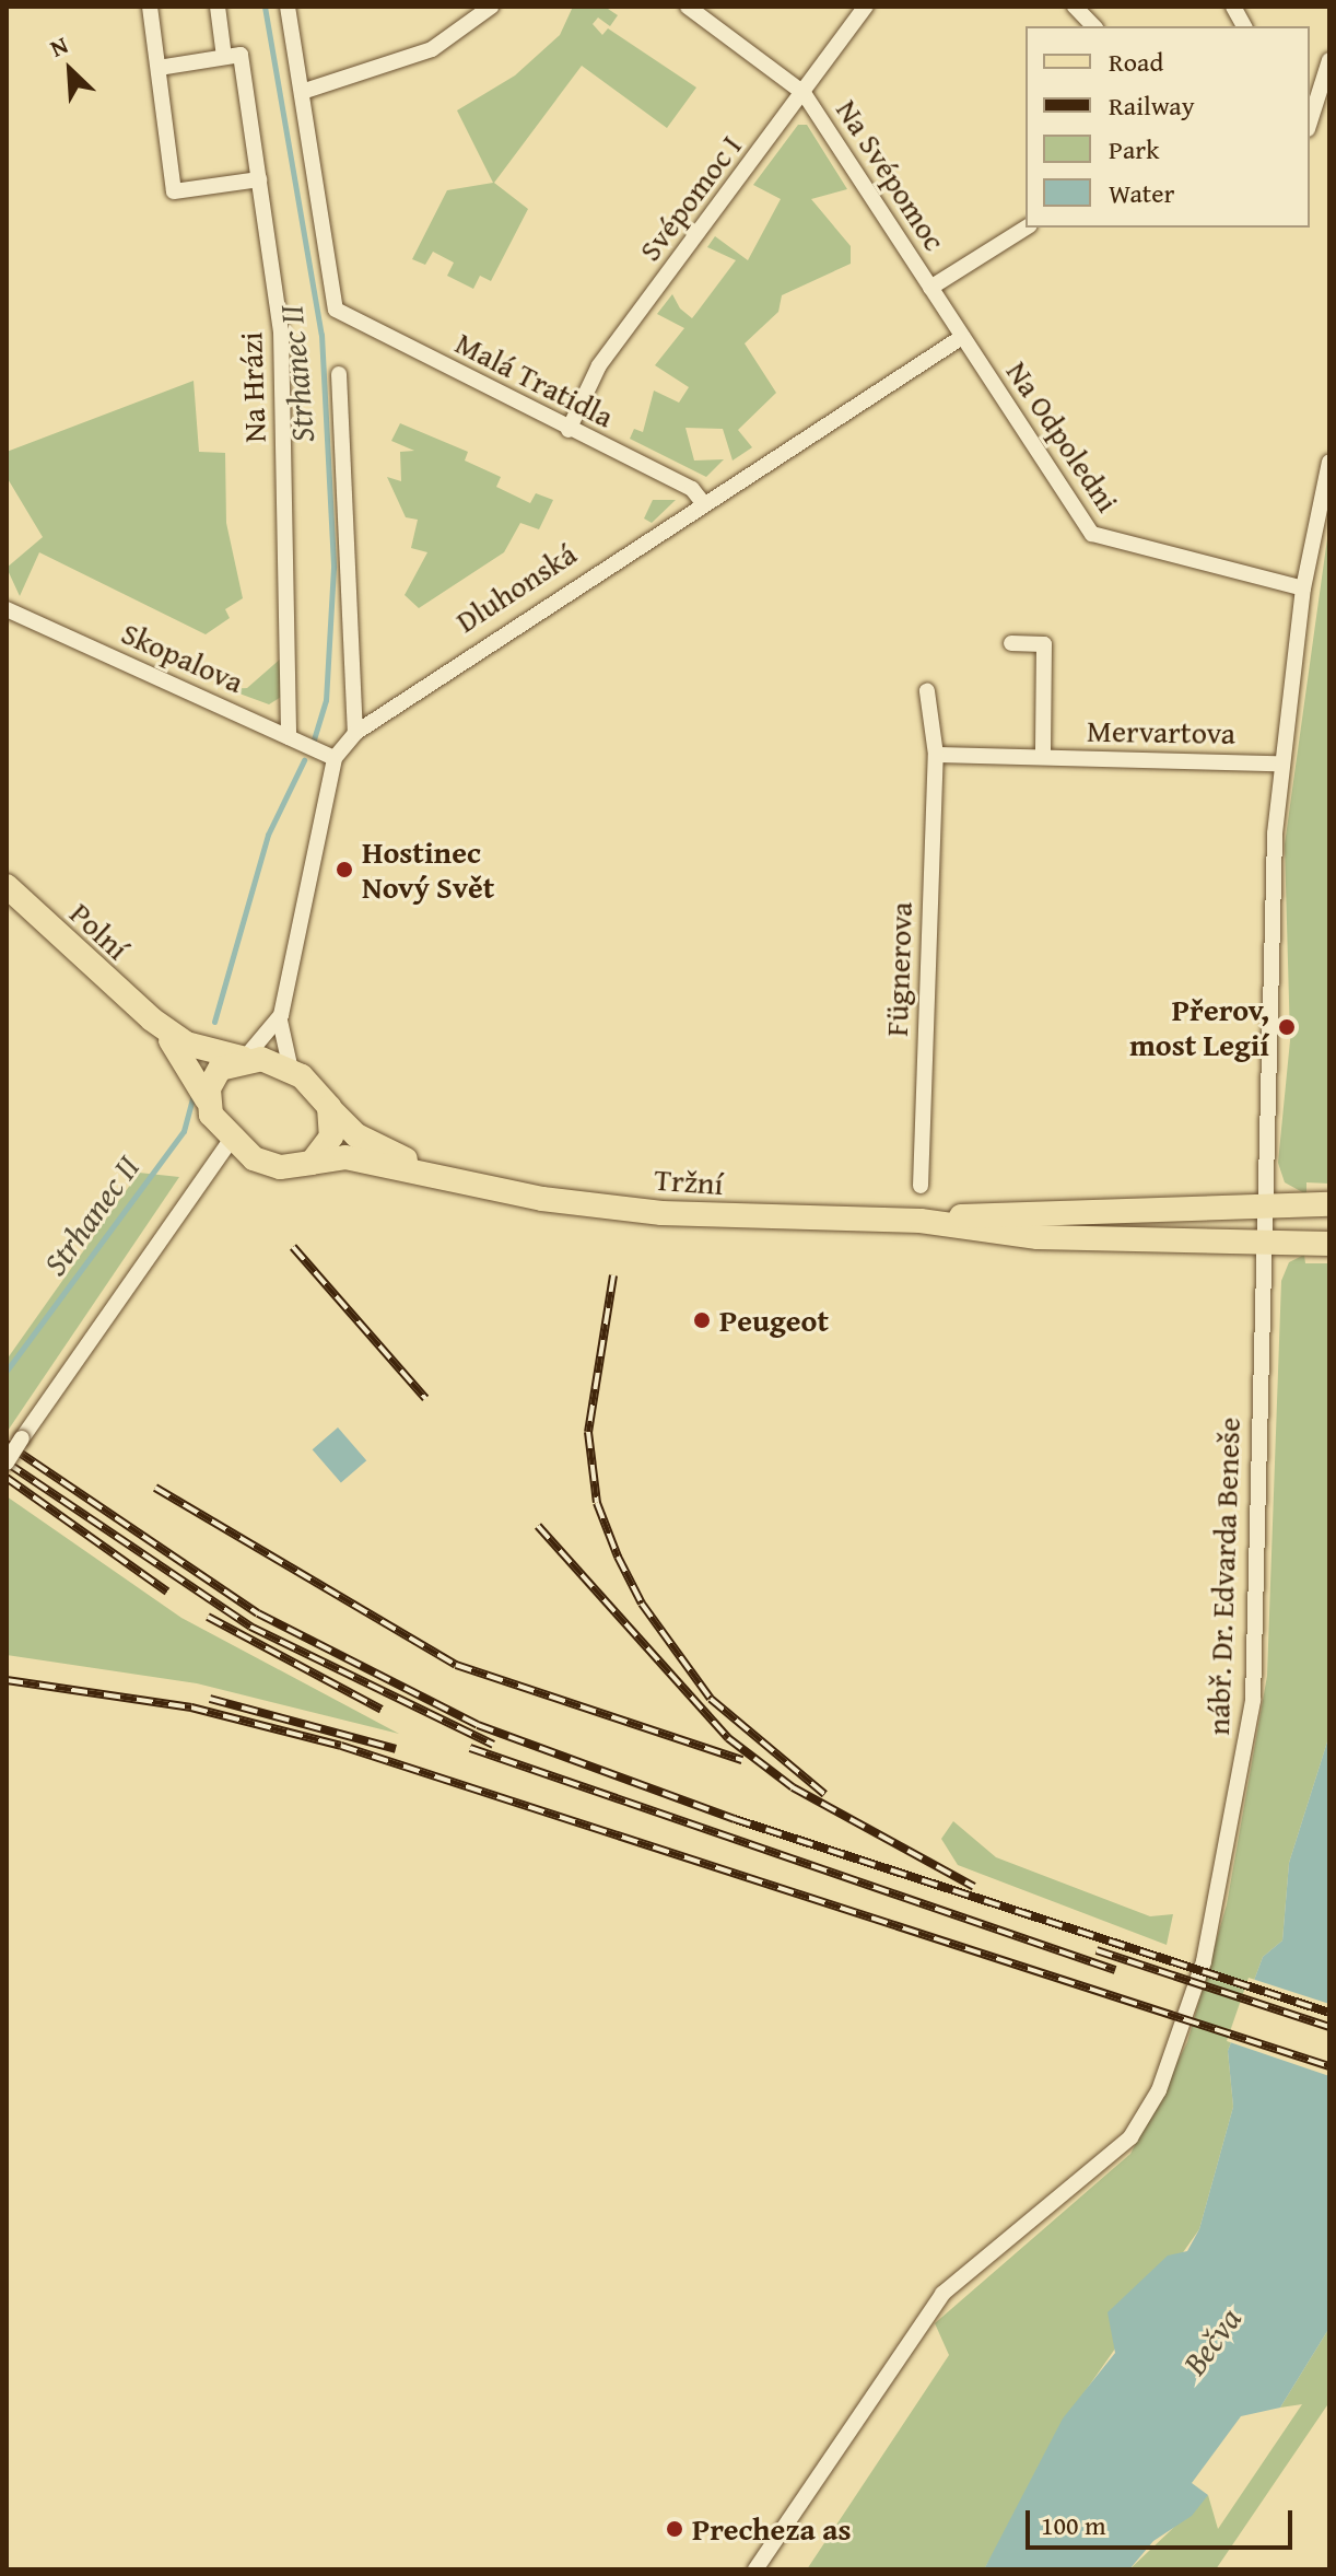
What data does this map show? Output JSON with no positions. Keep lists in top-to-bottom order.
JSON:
{
  "streets": {
    "main road": ["Dluhonská", "Polní", "Tržní"],
    "street": [
      "Na Svépomoc",
      "Svépomoc I",
      "Malá Tratidla",
      "Na Hrázi",
      "Na Odpoledni",
      "Skopalova",
      "Mervartova",
      "Fügnerova",
      "nábř. Dr. Edvarda Beneše"
    ]
  },
  "crossings": [
    ["Na Svépomoc", "Svépomoc I"],
    ["Na Svépomoc", "Na Odpoledni"],
    ["Svépomoc I", "Malá Tratidla"],
    ["Malá Tratidla", "Dluhonská"],
    ["Na Hrázi", "Skopalova"],
    ["Na Odpoledni", "Dluhonská"],
    ["Na Odpoledni", "nábř. Dr. Edvarda Beneše"],
    ["Dluhonská", "Skopalova"],
    ["Dluhonská", "Polní"],
    ["Dluhonská", "Tržní"],
    ["Mervartova", "Fügnerova"],
    ["Mervartova", "nábř. Dr. Edvarda Beneše"],
    ["Polní", "Tržní"],
    ["Tržní", "nábř. Dr. Edvarda Beneše"]
  ],
  "water": ["Strhanec II", "Bečva"],
  "places": [
    "Hostinec Nový Svět",
    "Přerov, most Legií",
    "Peugeot",
    "Precheza as"
  ],
  "legend": [
    "Road",
    "Railway",
    "Park",
    "Water"
  ],
  "scale_bar": "100 m",
  "north": "top left"
}
